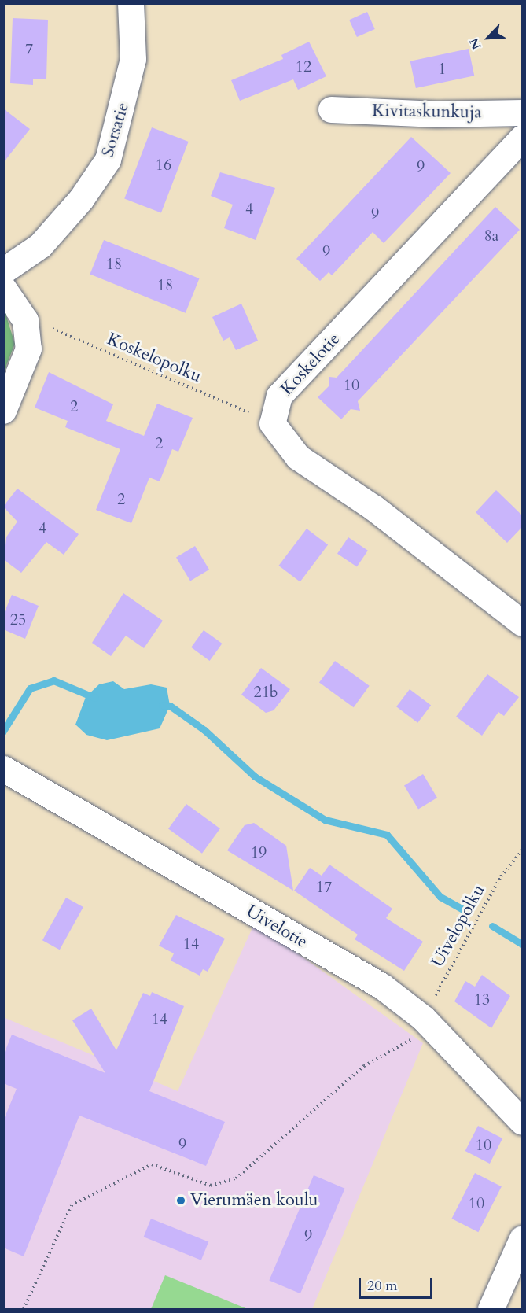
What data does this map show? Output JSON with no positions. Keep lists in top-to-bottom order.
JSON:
{
  "streets": {
    "street": [
      "Kivitaskunkuja",
      "Sorsatie",
      "Koskelotie",
      "Uivelotie"
    ],
    "path": ["Koskelopolku", "Uivelopolku"]
  },
  "crossings": [
    ["Koskelopolku", "Koskelotie"],
    ["Uivelopolku", "Uivelotie"]
  ],
  "places": ["Vierumäen koulu"],
  "house_numbers": [
    "7",
    "12",
    "1",
    "16",
    "9",
    "4",
    "9",
    "8a",
    "9",
    "18",
    "18",
    "10",
    "2",
    "2",
    "2",
    "4",
    "25",
    "21b",
    "19",
    "17",
    "14",
    "13",
    "14",
    "9",
    "10",
    "10",
    "9"
  ],
  "scale_bar": "20 m",
  "north": "bottom left"
}
